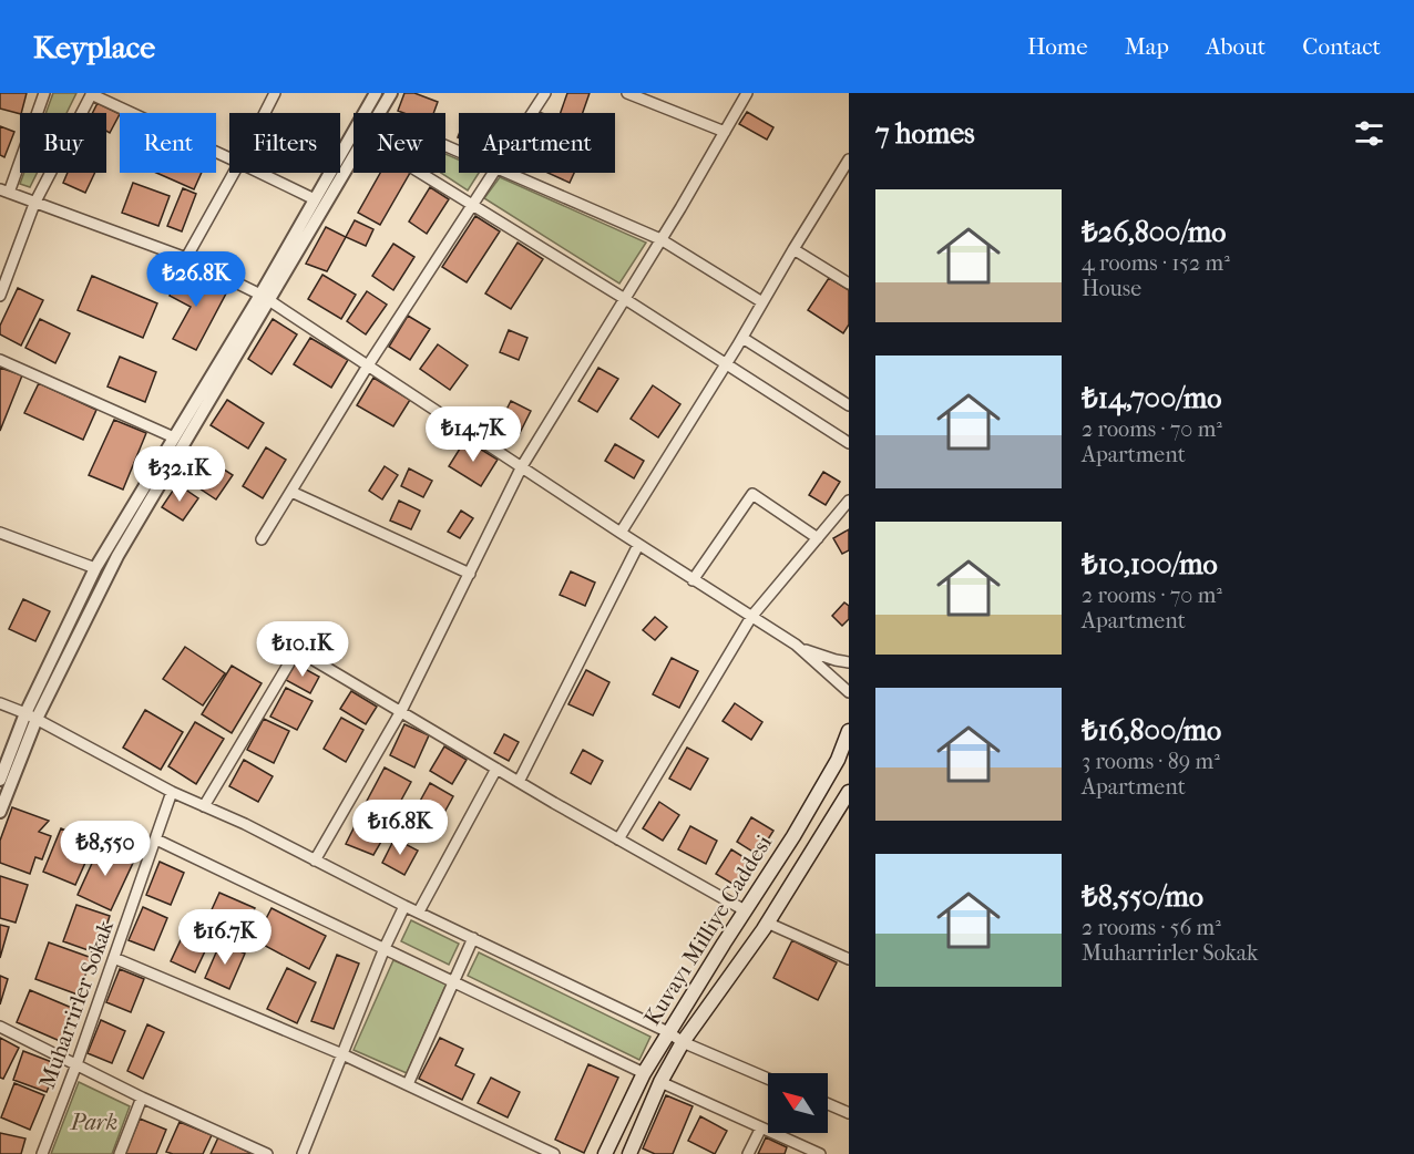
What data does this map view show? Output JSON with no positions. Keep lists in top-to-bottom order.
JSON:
{
  "streets": {
    "main road": ["Kuvayı Milliye Caddesi"],
    "street": ["Muharrirler Sokak"]
  },
  "parks": ["Park"],
  "north": "top left",
  "page": {
    "header": "Keyplace",
    "nav": [
      "Home",
      "Map",
      "About",
      "Contact"
    ],
    "heading": "7 homes",
    "chip": [
      "Buy",
      "Rent",
      "Filters",
      "New",
      "Apartment"
    ],
    "list": [
      {
        "name": "₺26,800/mo",
        "note": "4 rooms · 152 m² · House"
      },
      {
        "name": "₺14,700/mo",
        "note": "2 rooms · 70 m² · Apartment"
      },
      {
        "name": "₺10,100/mo",
        "note": "2 rooms · 70 m² · Apartment"
      },
      {
        "name": "₺16,800/mo",
        "note": "3 rooms · 89 m² · Apartment"
      },
      {
        "name": "₺8,550/mo",
        "note": "2 rooms · 56 m² · Muharrirler Sokak"
      }
    ],
    "price": [
      "₺26.8K",
      "₺14.7K",
      "₺32.1K",
      "₺10.1K",
      "₺16.8K",
      "₺8,550",
      "₺16.7K"
    ]
  }
}
